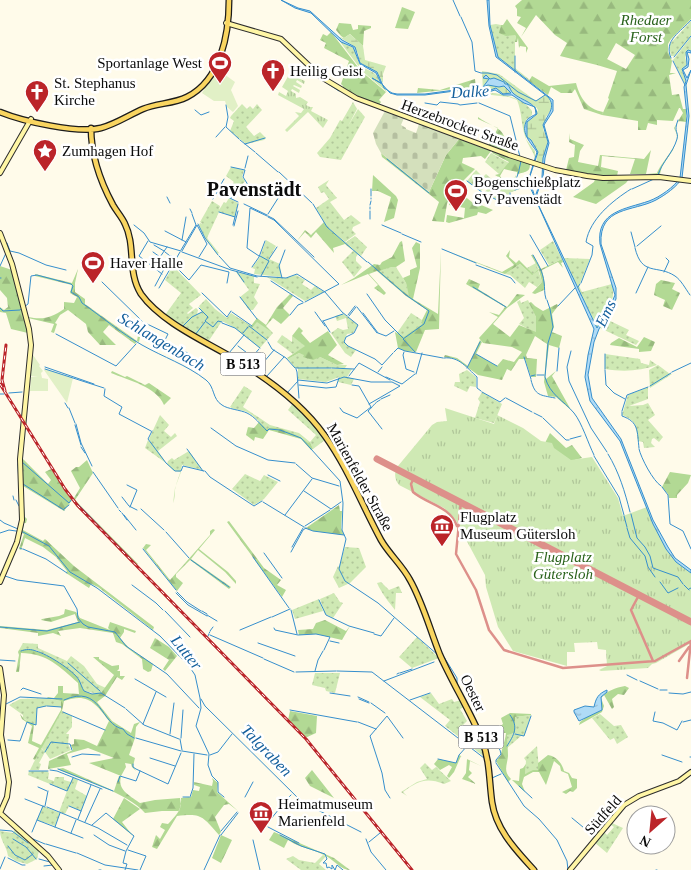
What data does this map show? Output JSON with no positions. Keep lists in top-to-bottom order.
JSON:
{
  "streets": {
    "main road": [
      "Herzebrocker Straße",
      "B 513",
      "Marienfelder Straße",
      "Oester",
      "Südfeld"
    ]
  },
  "crossings": [
    ["Marienfelder Straße", "Oester"]
  ],
  "districts": ["Pavenstädt"],
  "water": [
    "Dalke",
    "Ems",
    "Schlangenbach",
    "Lutter",
    "Talgraben"
  ],
  "parks": ["Rhedaer Forst", "Flugplatz Gütersloh"],
  "places": {
    "sports": ["Sportanlage West", "Bogenschießplatz SV Pavenstädt", "Haver Halle"],
    "church": ["Heilig Geist", "St. Stephanus Kirche"],
    "place": ["Zumhagen Hof"],
    "museum": ["Flugplatz Museum Gütersloh", "Heimatmuseum Marienfeld"]
  },
  "north": "bottom left"
}
